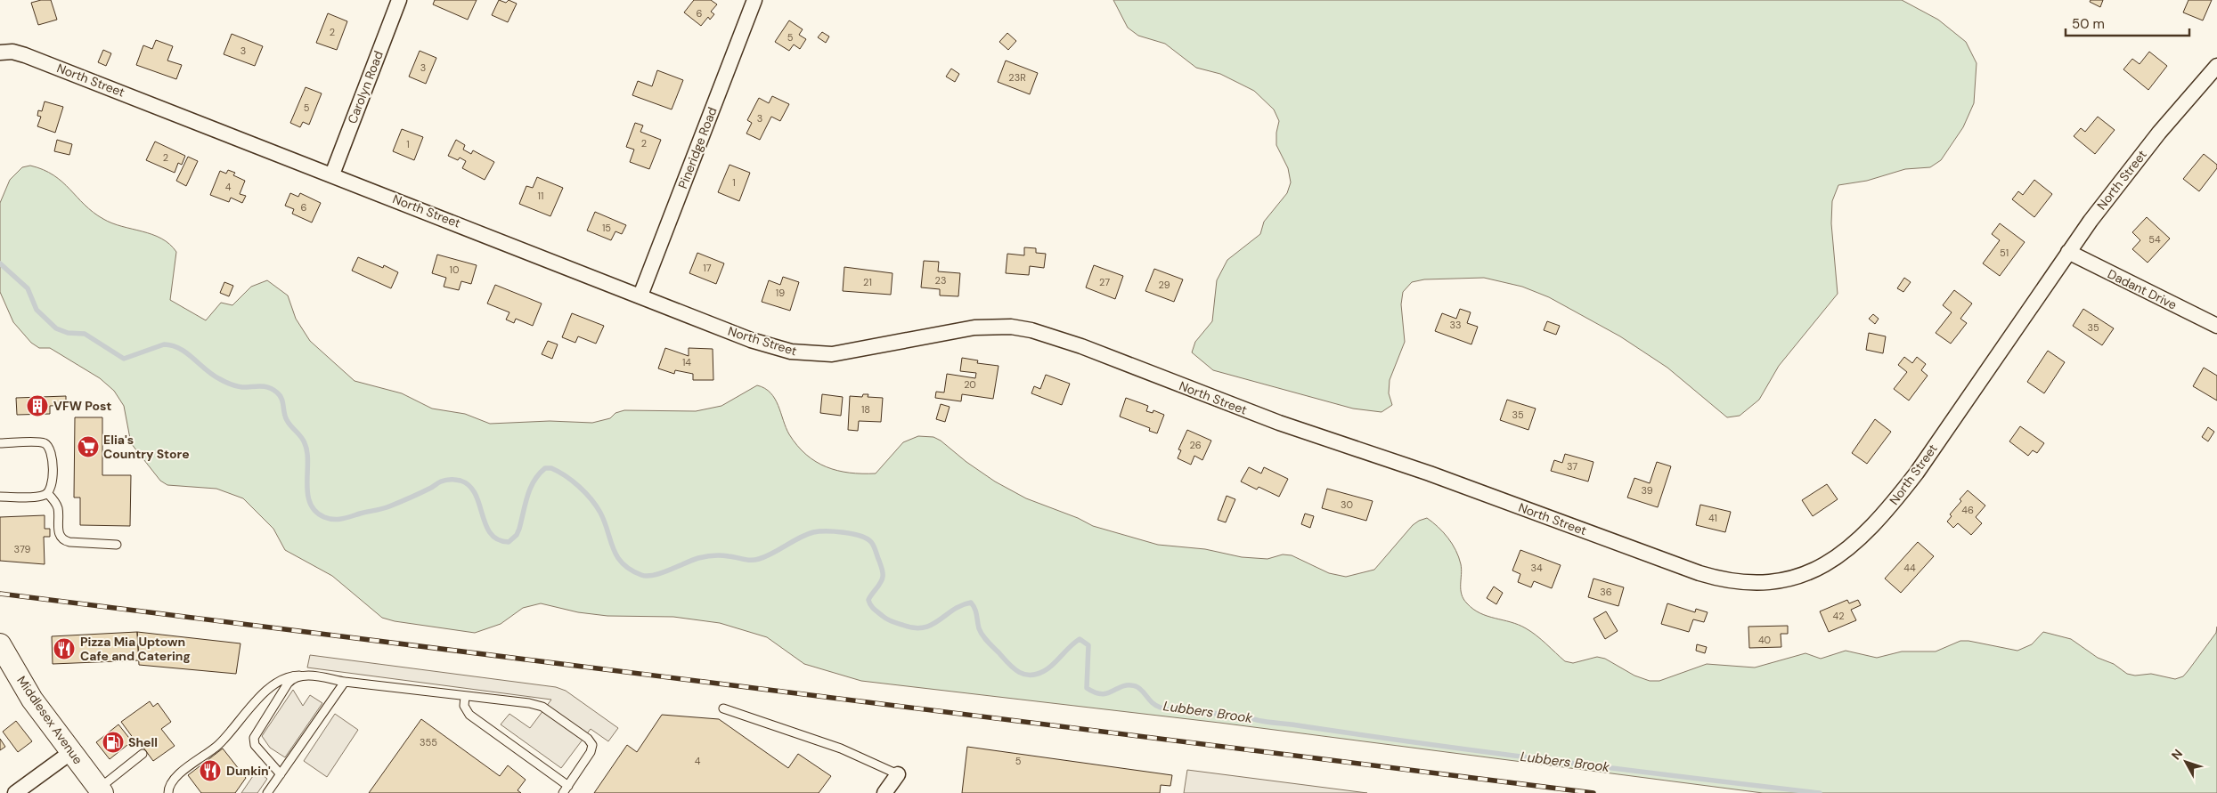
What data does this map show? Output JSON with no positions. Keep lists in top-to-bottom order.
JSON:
{
  "streets": {
    "main road": ["Middlesex Avenue"],
    "street": [
      "North Street",
      "Carolyn Road",
      "Pineridge Road",
      "Dadant Drive"
    ]
  },
  "crossings": [
    ["North Street", "Carolyn Road"],
    ["North Street", "Pineridge Road"],
    ["North Street", "Dadant Drive"]
  ],
  "water": ["Lubbers Brook"],
  "places": {
    "building": ["VFW Post"],
    "supermarket": ["Elia's Country Store"],
    "restaurant": ["Pizza Mia Uptown Cafe and Catering", "Dunkin'"],
    "fuel station": ["Shell"]
  },
  "house_numbers": [
    "6",
    "2",
    "5",
    "3",
    "3",
    "23R",
    "5",
    "3",
    "2",
    "1",
    "2",
    "1",
    "4",
    "11",
    "6",
    "15",
    "54",
    "51",
    "17",
    "10",
    "23",
    "21",
    "27",
    "29",
    "19",
    "33",
    "35",
    "14",
    "20",
    "18",
    "35",
    "26",
    "37",
    "39",
    "30",
    "46",
    "41",
    "379",
    "34",
    "44",
    "36",
    "42",
    "40",
    "355",
    "4",
    "5"
  ],
  "scale_bar": "50 m",
  "north": "top left"
}
